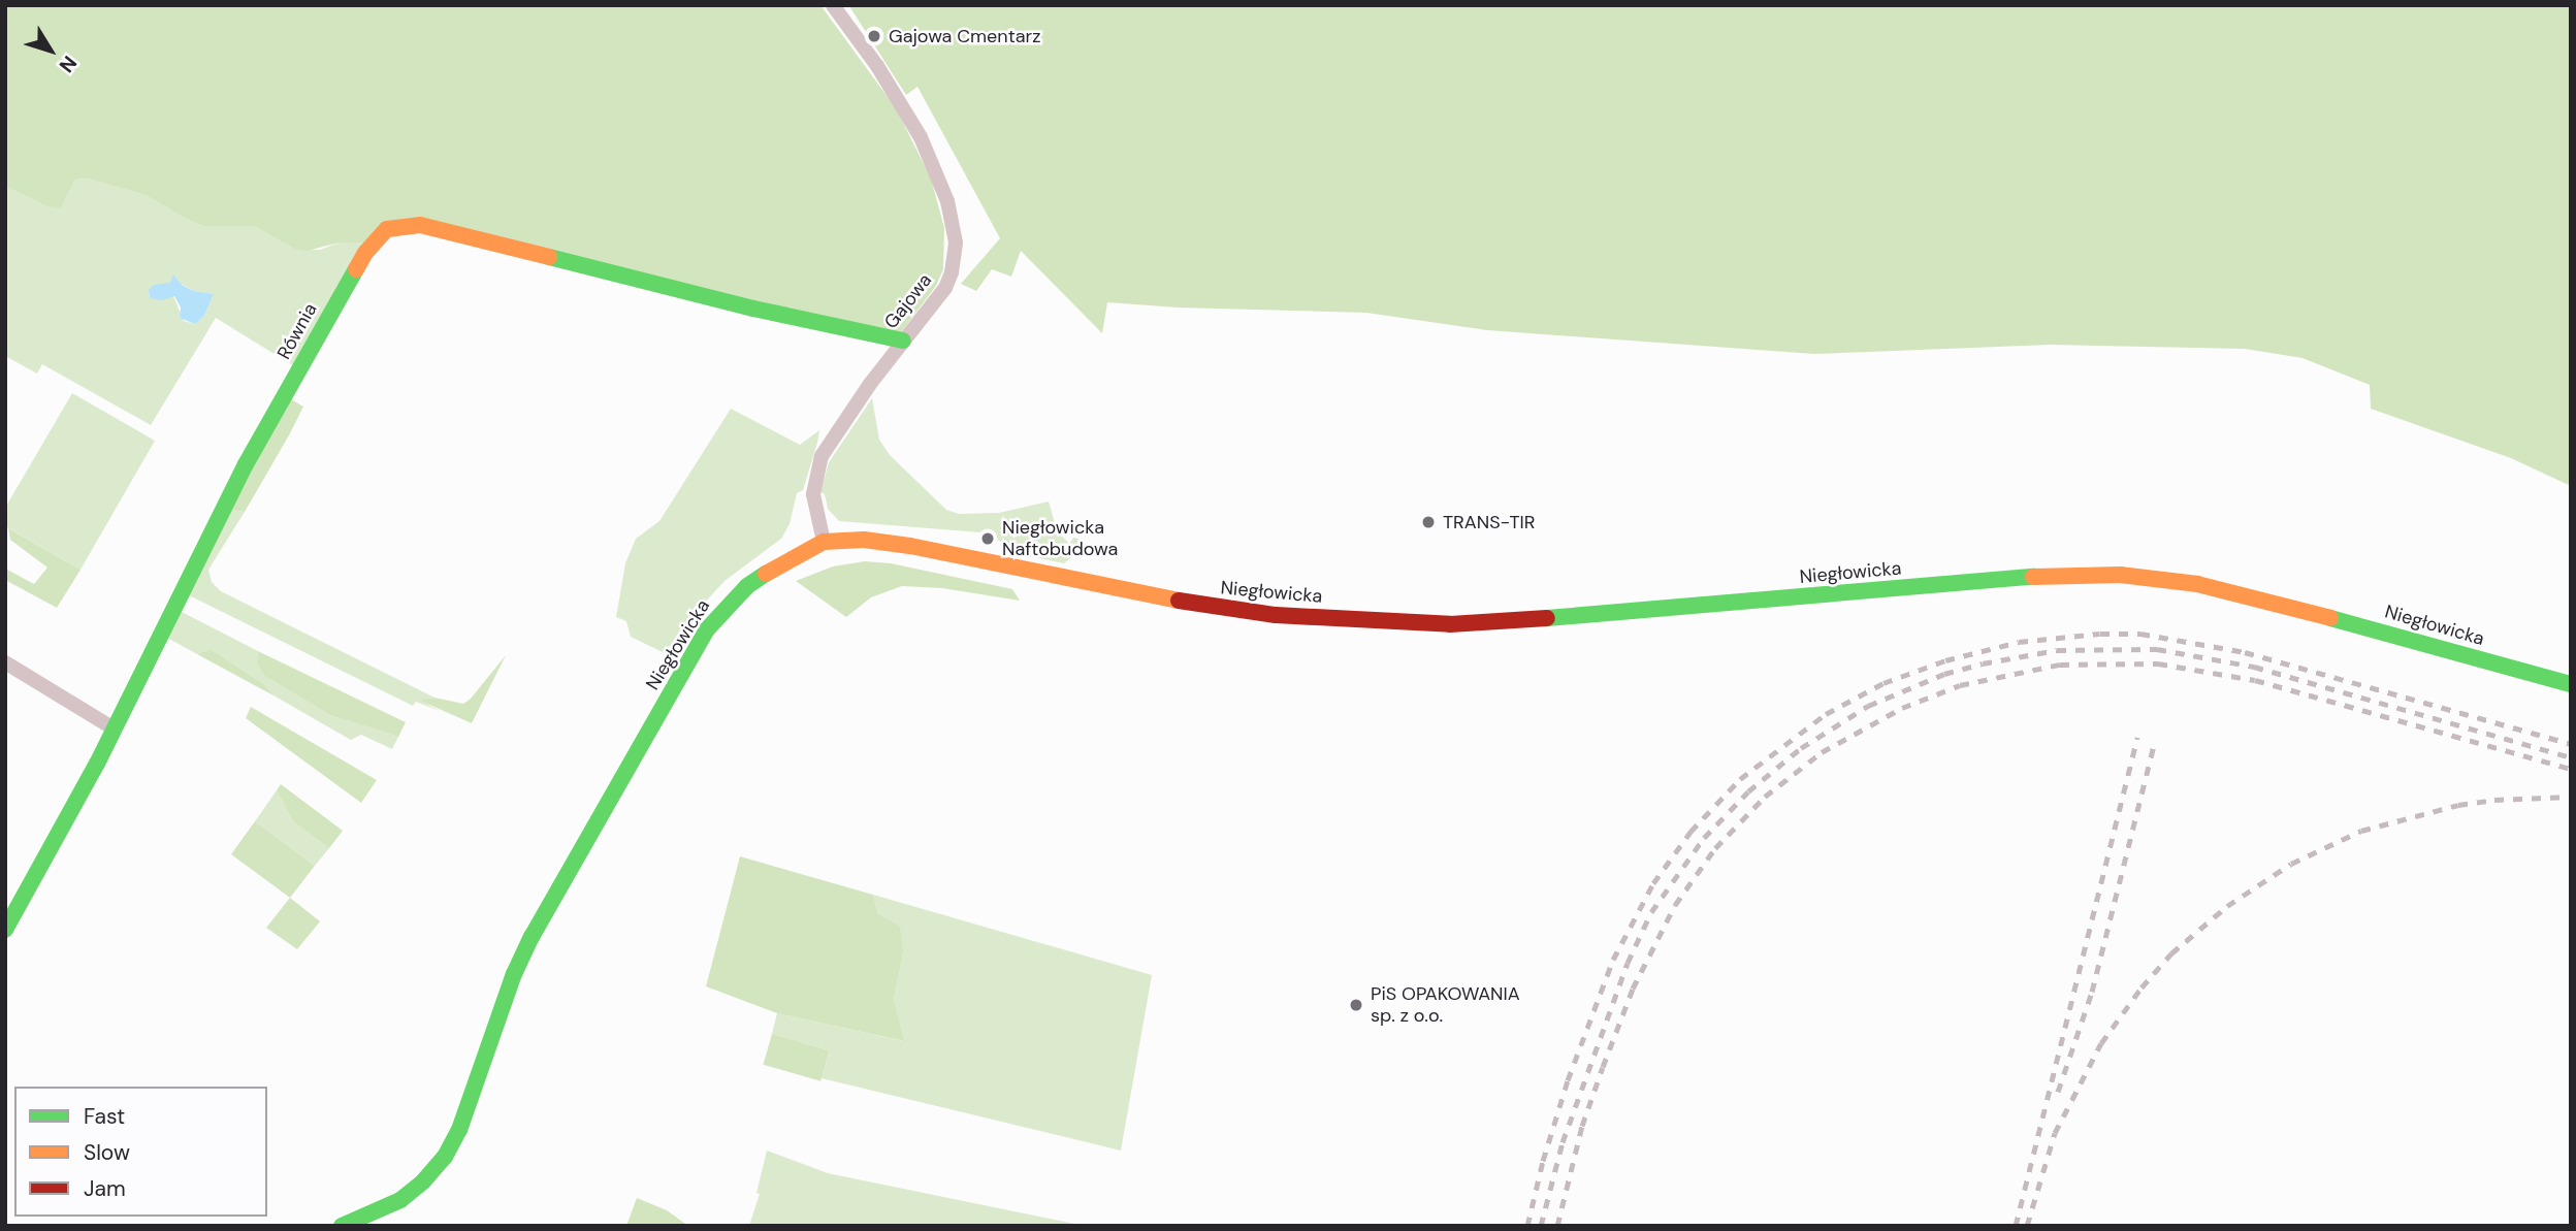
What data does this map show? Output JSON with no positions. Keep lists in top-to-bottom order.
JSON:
{
  "streets": {
    "street": ["Gajowa", "Równia", "Niegłowicka"]
  },
  "crossings": [
    ["Gajowa", "Równia"],
    ["Gajowa", "Niegłowicka"]
  ],
  "places": [
    "Gajowa Cmentarz",
    "TRANS-TIR",
    "Niegłowicka Naftobudowa",
    "PiS OPAKOWANIA sp. z o.o."
  ],
  "legend": ["Fast", "Slow", "Jam"],
  "north": "bottom right"
}
